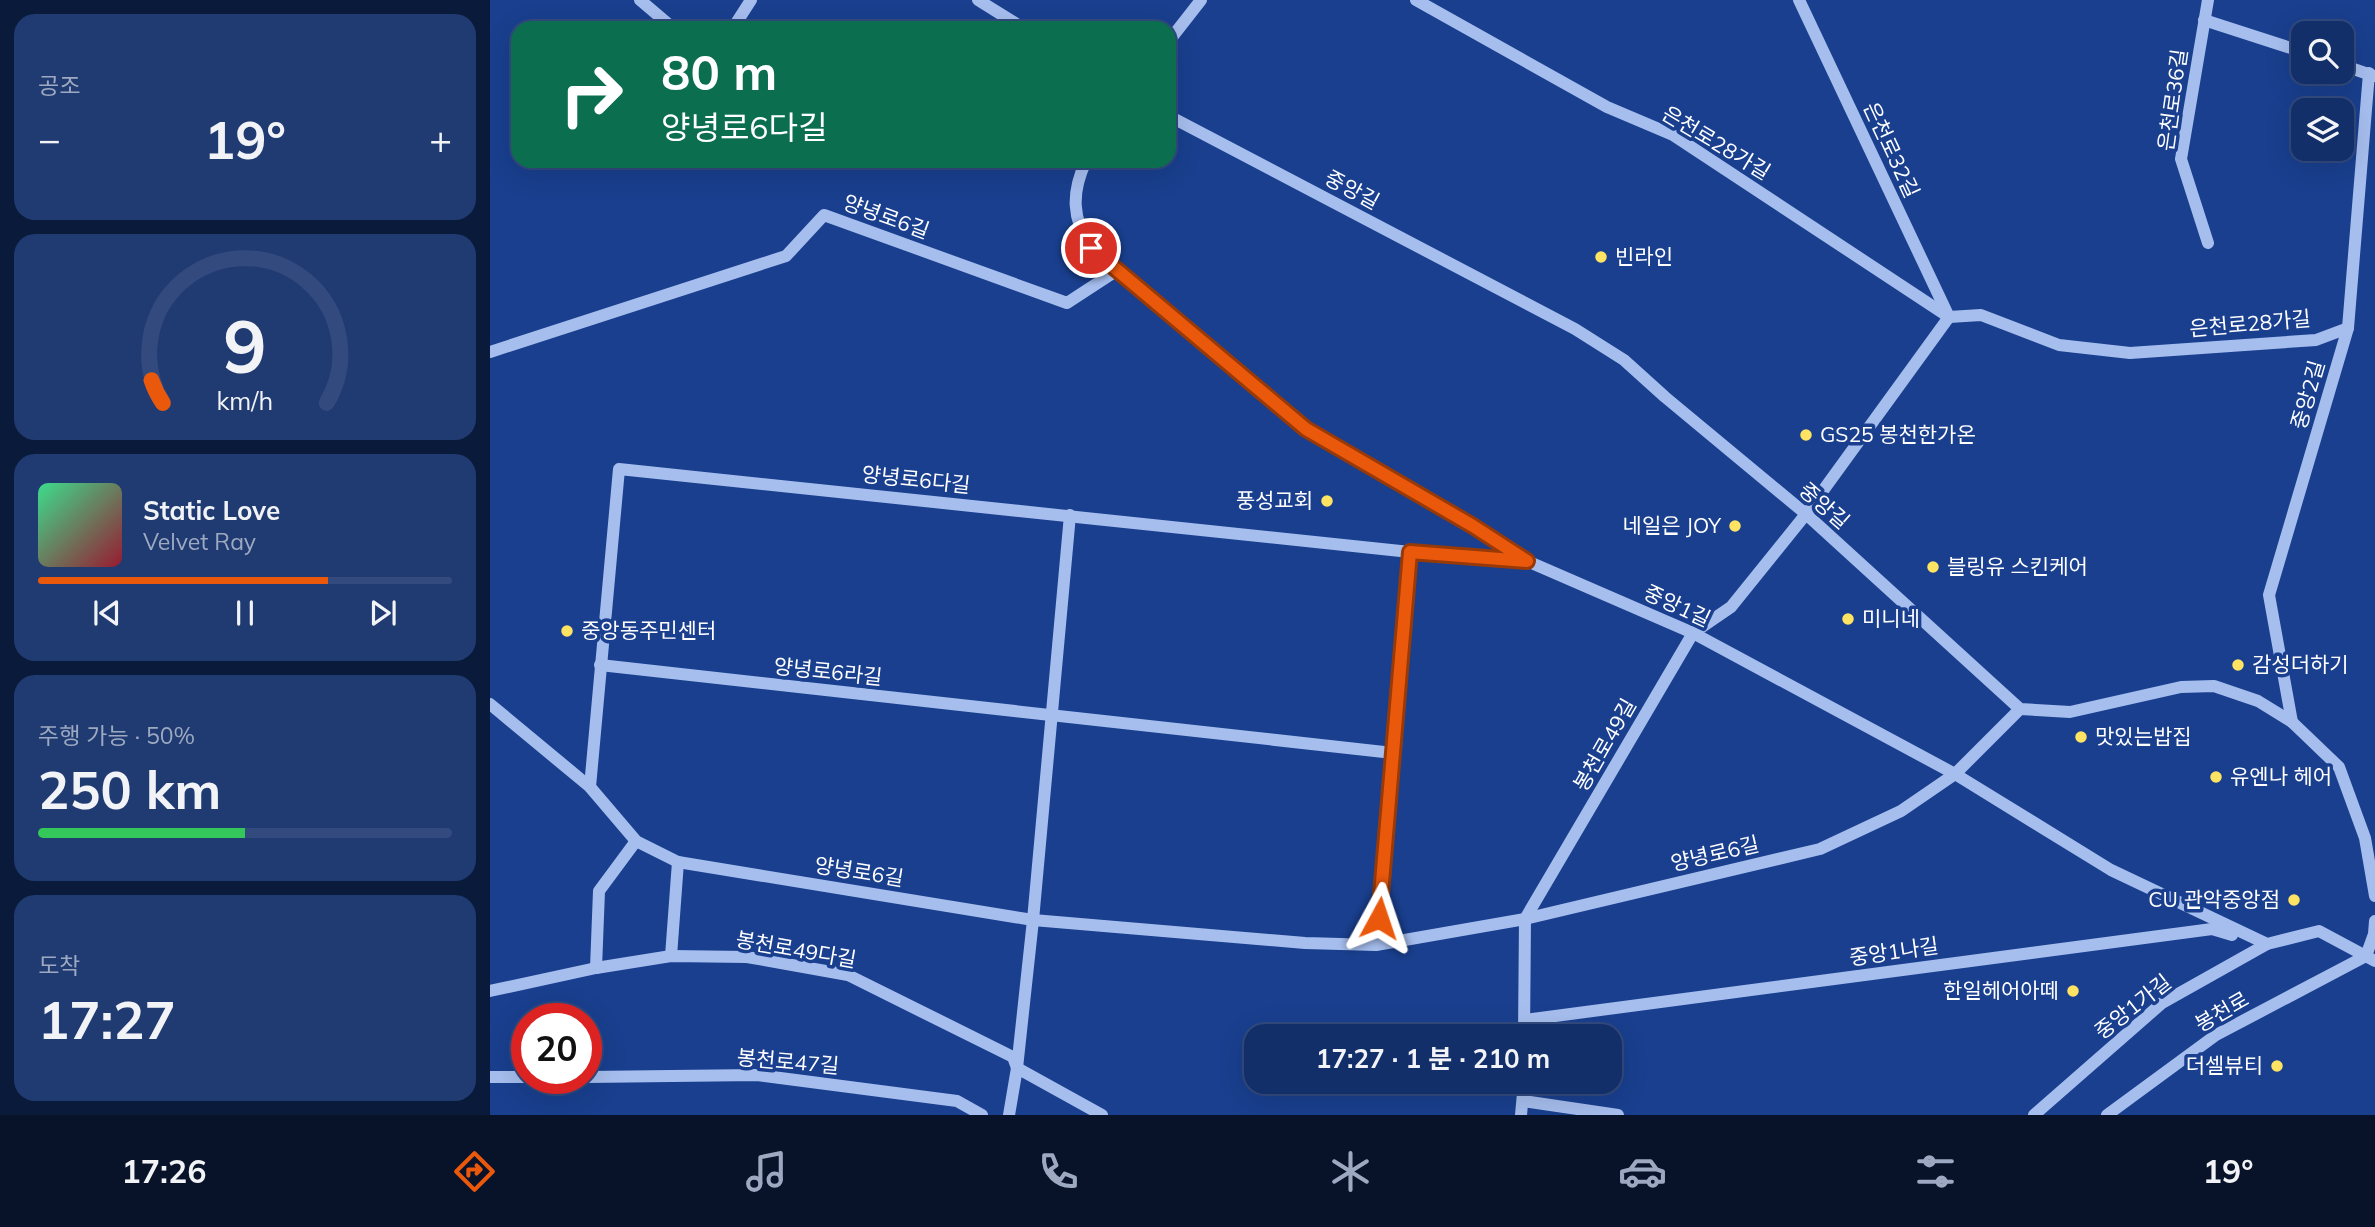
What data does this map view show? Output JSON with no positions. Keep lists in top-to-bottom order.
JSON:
{
  "streets": {
    "street": [
      "은천로36길",
      "은천로28가길",
      "은천로32길",
      "중앙길",
      "양녕로6길",
      "중앙2길",
      "양녕로6다길",
      "중앙1길",
      "양녕로6라길",
      "봉천로49길",
      "봉천로49다길",
      "중앙1나길",
      "중앙1가길",
      "봉천로",
      "봉천로47길"
    ]
  },
  "crossings": [
    ["은천로28가길", "은천로32길"],
    ["은천로28가길", "중앙2길"],
    ["중앙길", "양녕로6길"],
    ["중앙길", "봉천로49길"],
    ["양녕로6길", "양녕로6다길"],
    ["양녕로6길", "중앙1길"],
    ["양녕로6길", "봉천로49길"],
    ["양녕로6다길", "중앙1길"],
    ["양녕로6다길", "양녕로6라길"],
    ["중앙1길", "봉천로49길"],
    ["중앙1길", "중앙1나길"],
    ["중앙1길", "중앙1가길"],
    ["중앙1나길", "중앙1가길"]
  ],
  "places": [
    "빈라인",
    "GS25 봉천한가온",
    "풍성교회",
    "네일은 JOY",
    "블링유 스킨케어",
    "미니네",
    "중앙동주민센터",
    "감성더하기",
    "맛있는밥집",
    "유엔나 헤어",
    "CU 관악중앙점",
    "한일헤어아떼",
    "더셀뷰티"
  ],
  "page": {
    "tile": [
      "공조",
      ["주행 가능 · 50%", "250 km"],
      ["도착", "17:27"]
    ],
    "turn": ["80 m", "양녕로6다길"],
    "heat": ["−", "19°", "+"],
    "song": ["Static Love", "Velvet Ray"],
    "limit": "20",
    "trip": "17:27 · 1 분 · 210 m",
    "tabs": ["17:26", "19°"],
    "gauge": ["9", "km/h"]
  }
}
